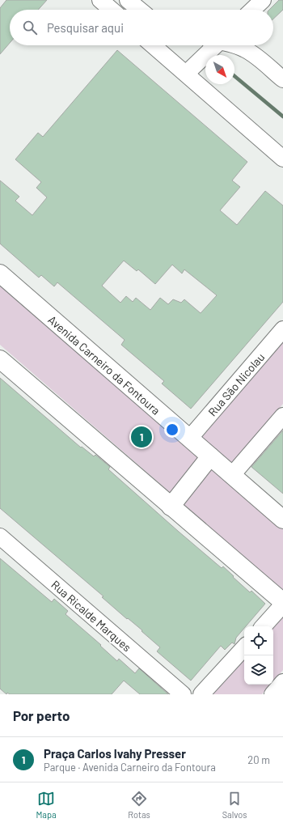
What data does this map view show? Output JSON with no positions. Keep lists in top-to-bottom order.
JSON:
{
  "streets": {
    "main road": ["Avenida Carneiro da Fontoura"],
    "street": ["Rua São Nicolau", "Rua Ricalde Marques"]
  },
  "crossings": [
    ["Avenida Carneiro da Fontoura", "Rua São Nicolau"]
  ],
  "north": "bottom right",
  "page": {
    "search": "Pesquisar aqui",
    "pins": "1",
    "heading": "Por perto",
    "list": [
      {
        "mark": "1",
        "name": "Praça Carlos Ivahy Presser",
        "note": "Parque · Avenida Carneiro da Fontoura",
        "value": "20 m"
      }
    ],
    "nav": ["Mapa", "Rotas", "Salvos"]
  }
}
